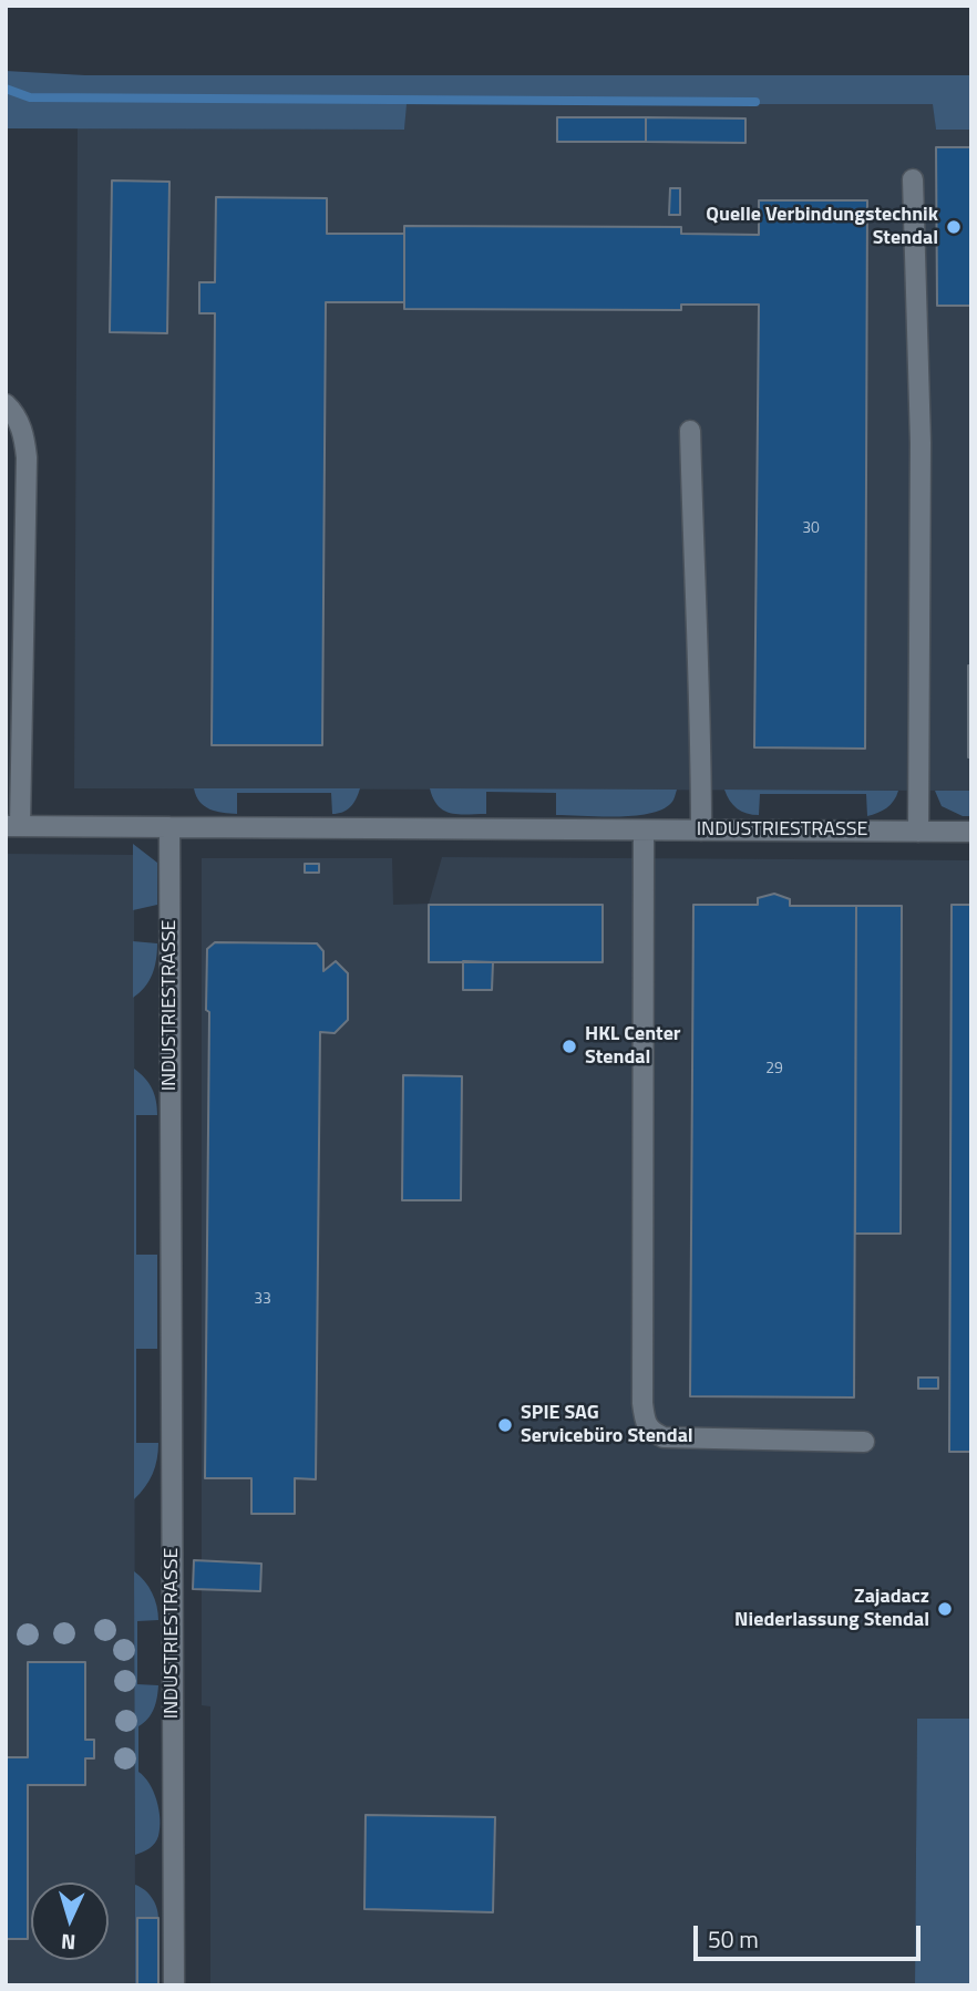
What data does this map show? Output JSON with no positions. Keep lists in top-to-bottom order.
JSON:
{
  "streets": {
    "street": ["INDUSTRIESTRASSE"]
  },
  "places": [
    "Quelle Verbindungstechnik Stendal",
    "HKL Center Stendal",
    "SPIE SAG Servicebüro Stendal",
    "Zajadacz Niederlassung Stendal"
  ],
  "house_numbers": ["30", "29", "33"],
  "scale_bar": "50 m",
  "north": "bottom"
}
